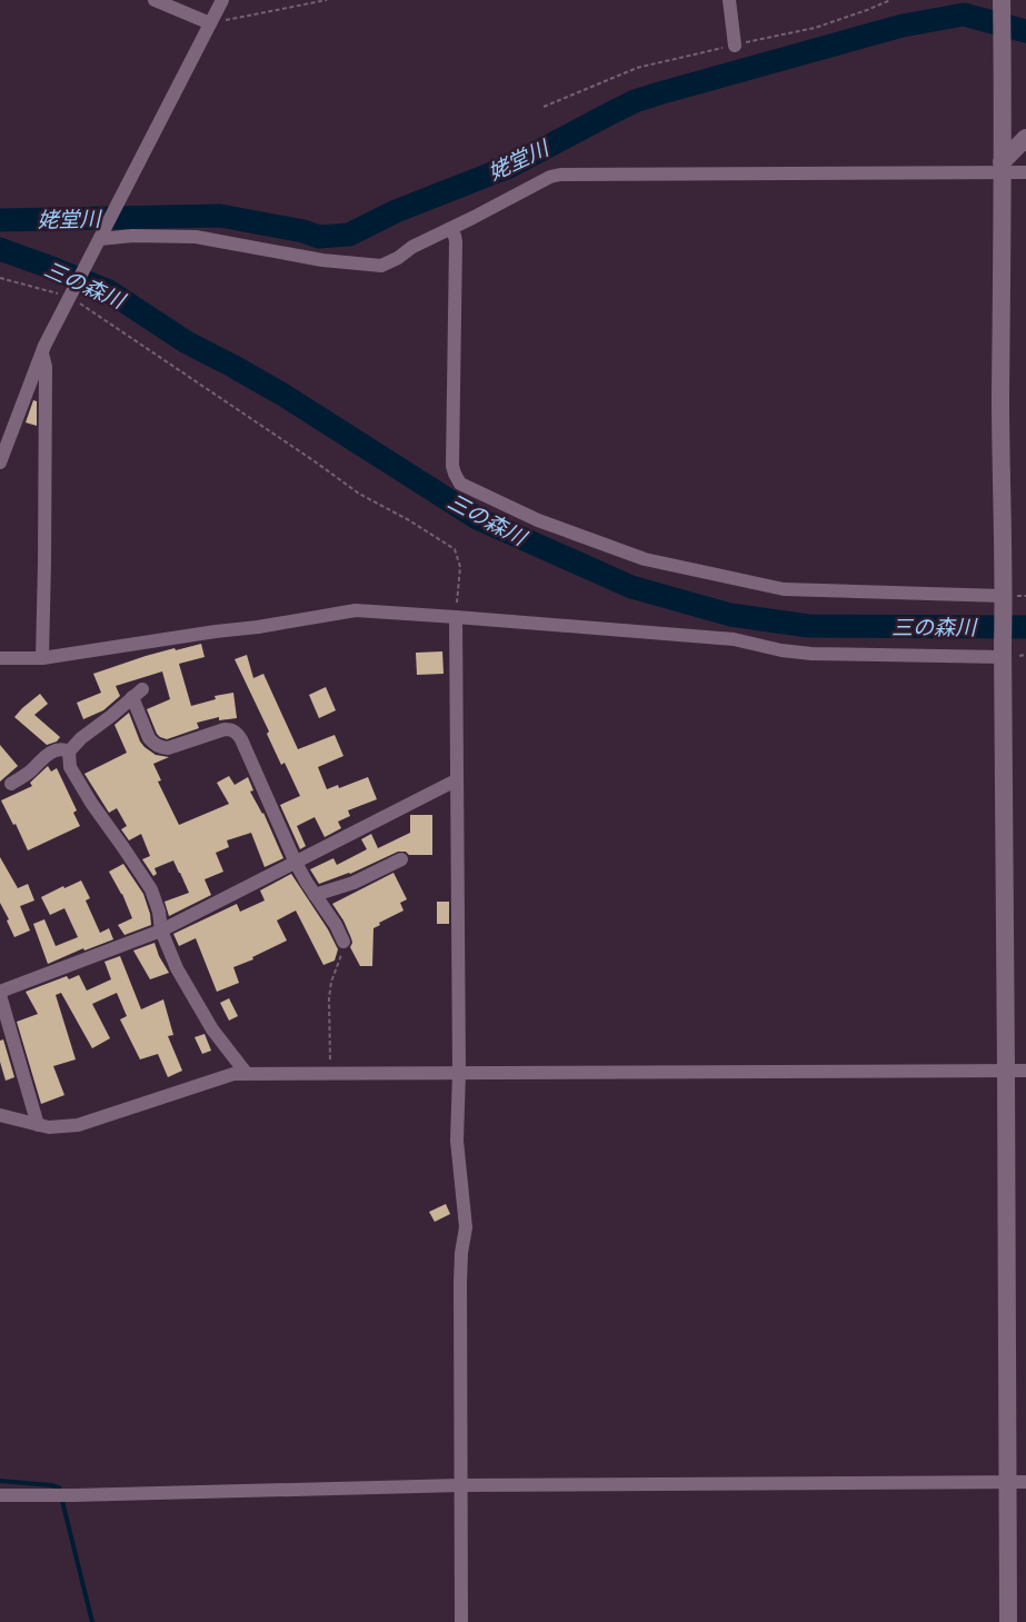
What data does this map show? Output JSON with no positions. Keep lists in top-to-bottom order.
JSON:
{
  "water": ["姥堂川", "三の森川"]
}
